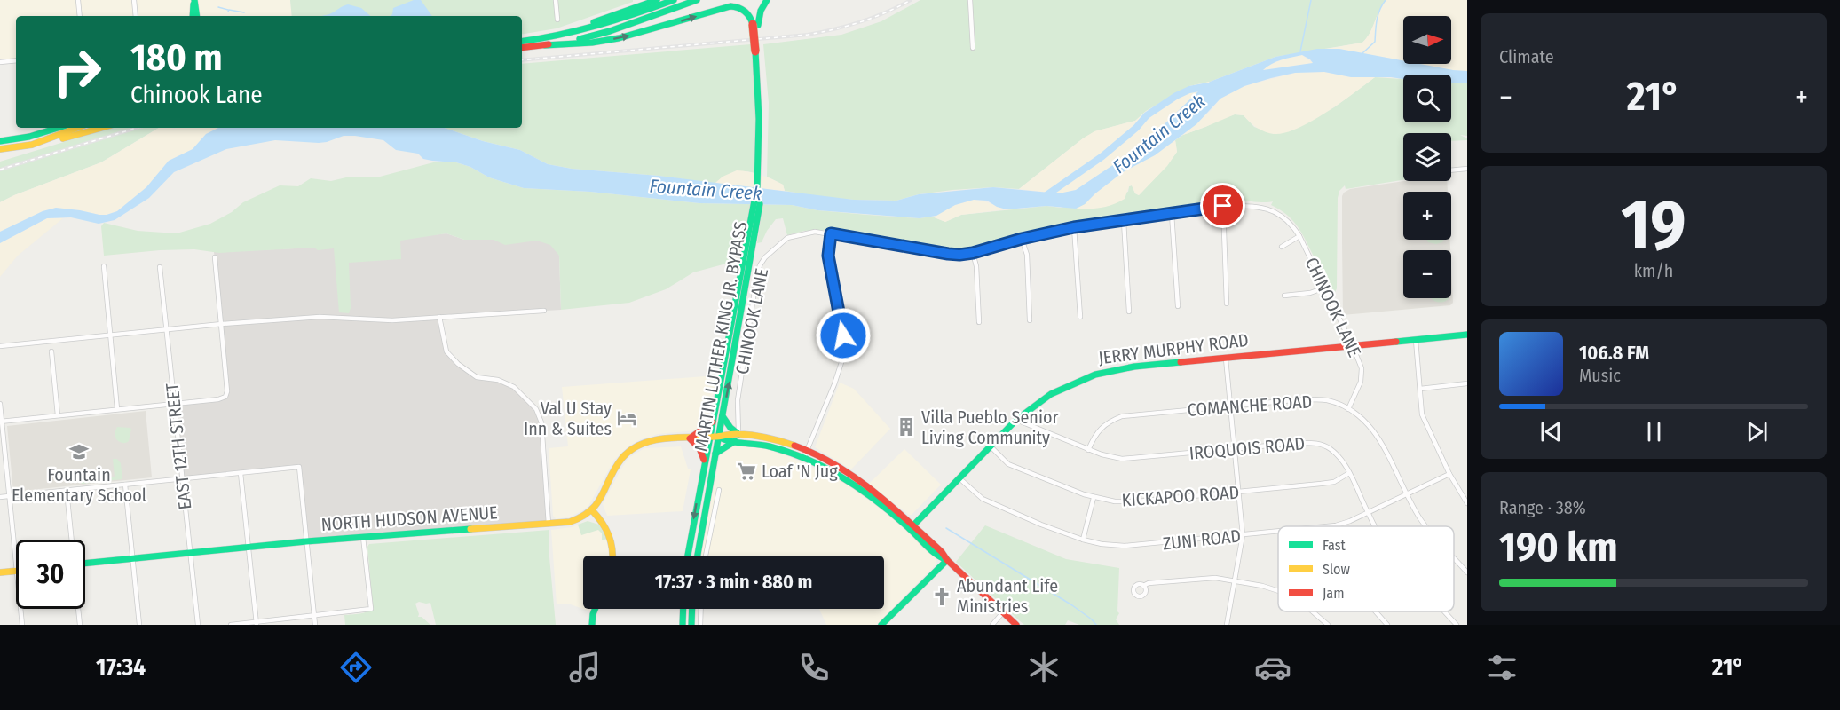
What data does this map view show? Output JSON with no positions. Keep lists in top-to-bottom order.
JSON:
{
  "streets": {
    "main road": ["MARTIN LUTHER KING JR. BYPASS", "JERRY MURPHY ROAD", "NORTH HUDSON AVENUE"],
    "street": [
      "CHINOOK LANE",
      "COMANCHE ROAD",
      "EAST 12TH STREET",
      "IROQUOIS ROAD",
      "KICKAPOO ROAD",
      "ZUNI ROAD"
    ]
  },
  "crossings": [
    ["CHINOOK LANE", "JERRY MURPHY ROAD"],
    ["CHINOOK LANE", "COMANCHE ROAD"],
    ["JERRY MURPHY ROAD", "IROQUOIS ROAD"],
    ["JERRY MURPHY ROAD", "KICKAPOO ROAD"],
    ["JERRY MURPHY ROAD", "ZUNI ROAD"],
    ["COMANCHE ROAD", "IROQUOIS ROAD"],
    ["COMANCHE ROAD", "ZUNI ROAD"],
    ["EAST 12TH STREET", "NORTH HUDSON AVENUE"],
    ["IROQUOIS ROAD", "KICKAPOO ROAD"],
    ["IROQUOIS ROAD", "ZUNI ROAD"]
  ],
  "water": ["Fountain Creek"],
  "places": {
    "hotel": ["Val U Stay Inn & Suites"],
    "building": ["Villa Pueblo Senior Living Community"],
    "school or university": ["Fountain Elementary School"],
    "supermarket": ["Loaf 'N Jug"],
    "church": ["Abundant Life Ministries"]
  },
  "legend": ["Fast", "Slow", "Jam"],
  "north": "right",
  "page": {
    "tile": [
      "Climate",
      ["19", "km/h"],
      ["Range · 38%", "190 km"]
    ],
    "map_buttons": ["+", "−"],
    "turn": ["180 m", "Chinook Lane"],
    "heat": ["−", "21°", "+"],
    "song": ["106.8 FM", "Music"],
    "limit": "30",
    "trip": "17:37 · 3 min · 880 m",
    "tabs": ["17:34", "21°"]
  }
}
